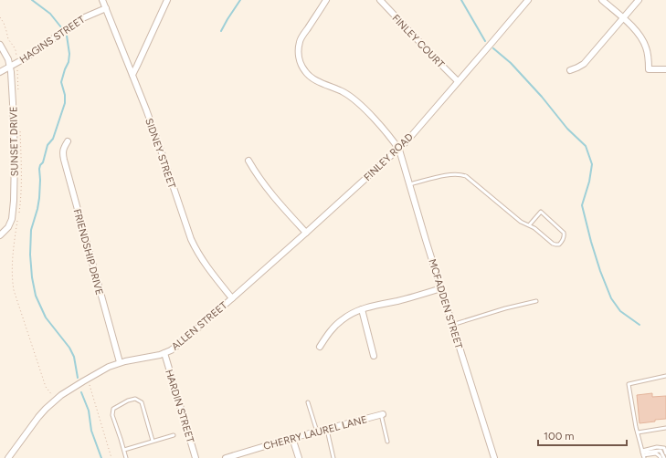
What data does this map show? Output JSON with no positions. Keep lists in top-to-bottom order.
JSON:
{
  "streets": {
    "street": [
      "HAGINS STREET",
      "FINLEY COURT",
      "SUNSET DRIVE",
      "SIDNEY STREET",
      "FINLEY ROAD",
      "FRIENDSHIP DRIVE",
      "MCFADDEN STREET",
      "ALLEN STREET",
      "HARDIN STREET",
      "CHERRY LAUREL LANE"
    ]
  },
  "crossings": [
    ["HAGINS STREET", "SUNSET DRIVE"],
    ["HAGINS STREET", "SIDNEY STREET"],
    ["FINLEY COURT", "FINLEY ROAD"],
    ["SIDNEY STREET", "FINLEY ROAD"],
    ["SIDNEY STREET", "ALLEN STREET"],
    ["FINLEY ROAD", "MCFADDEN STREET"],
    ["FINLEY ROAD", "ALLEN STREET"],
    ["FRIENDSHIP DRIVE", "ALLEN STREET"],
    ["ALLEN STREET", "HARDIN STREET"]
  ],
  "scale_bar": "100 m"
}
